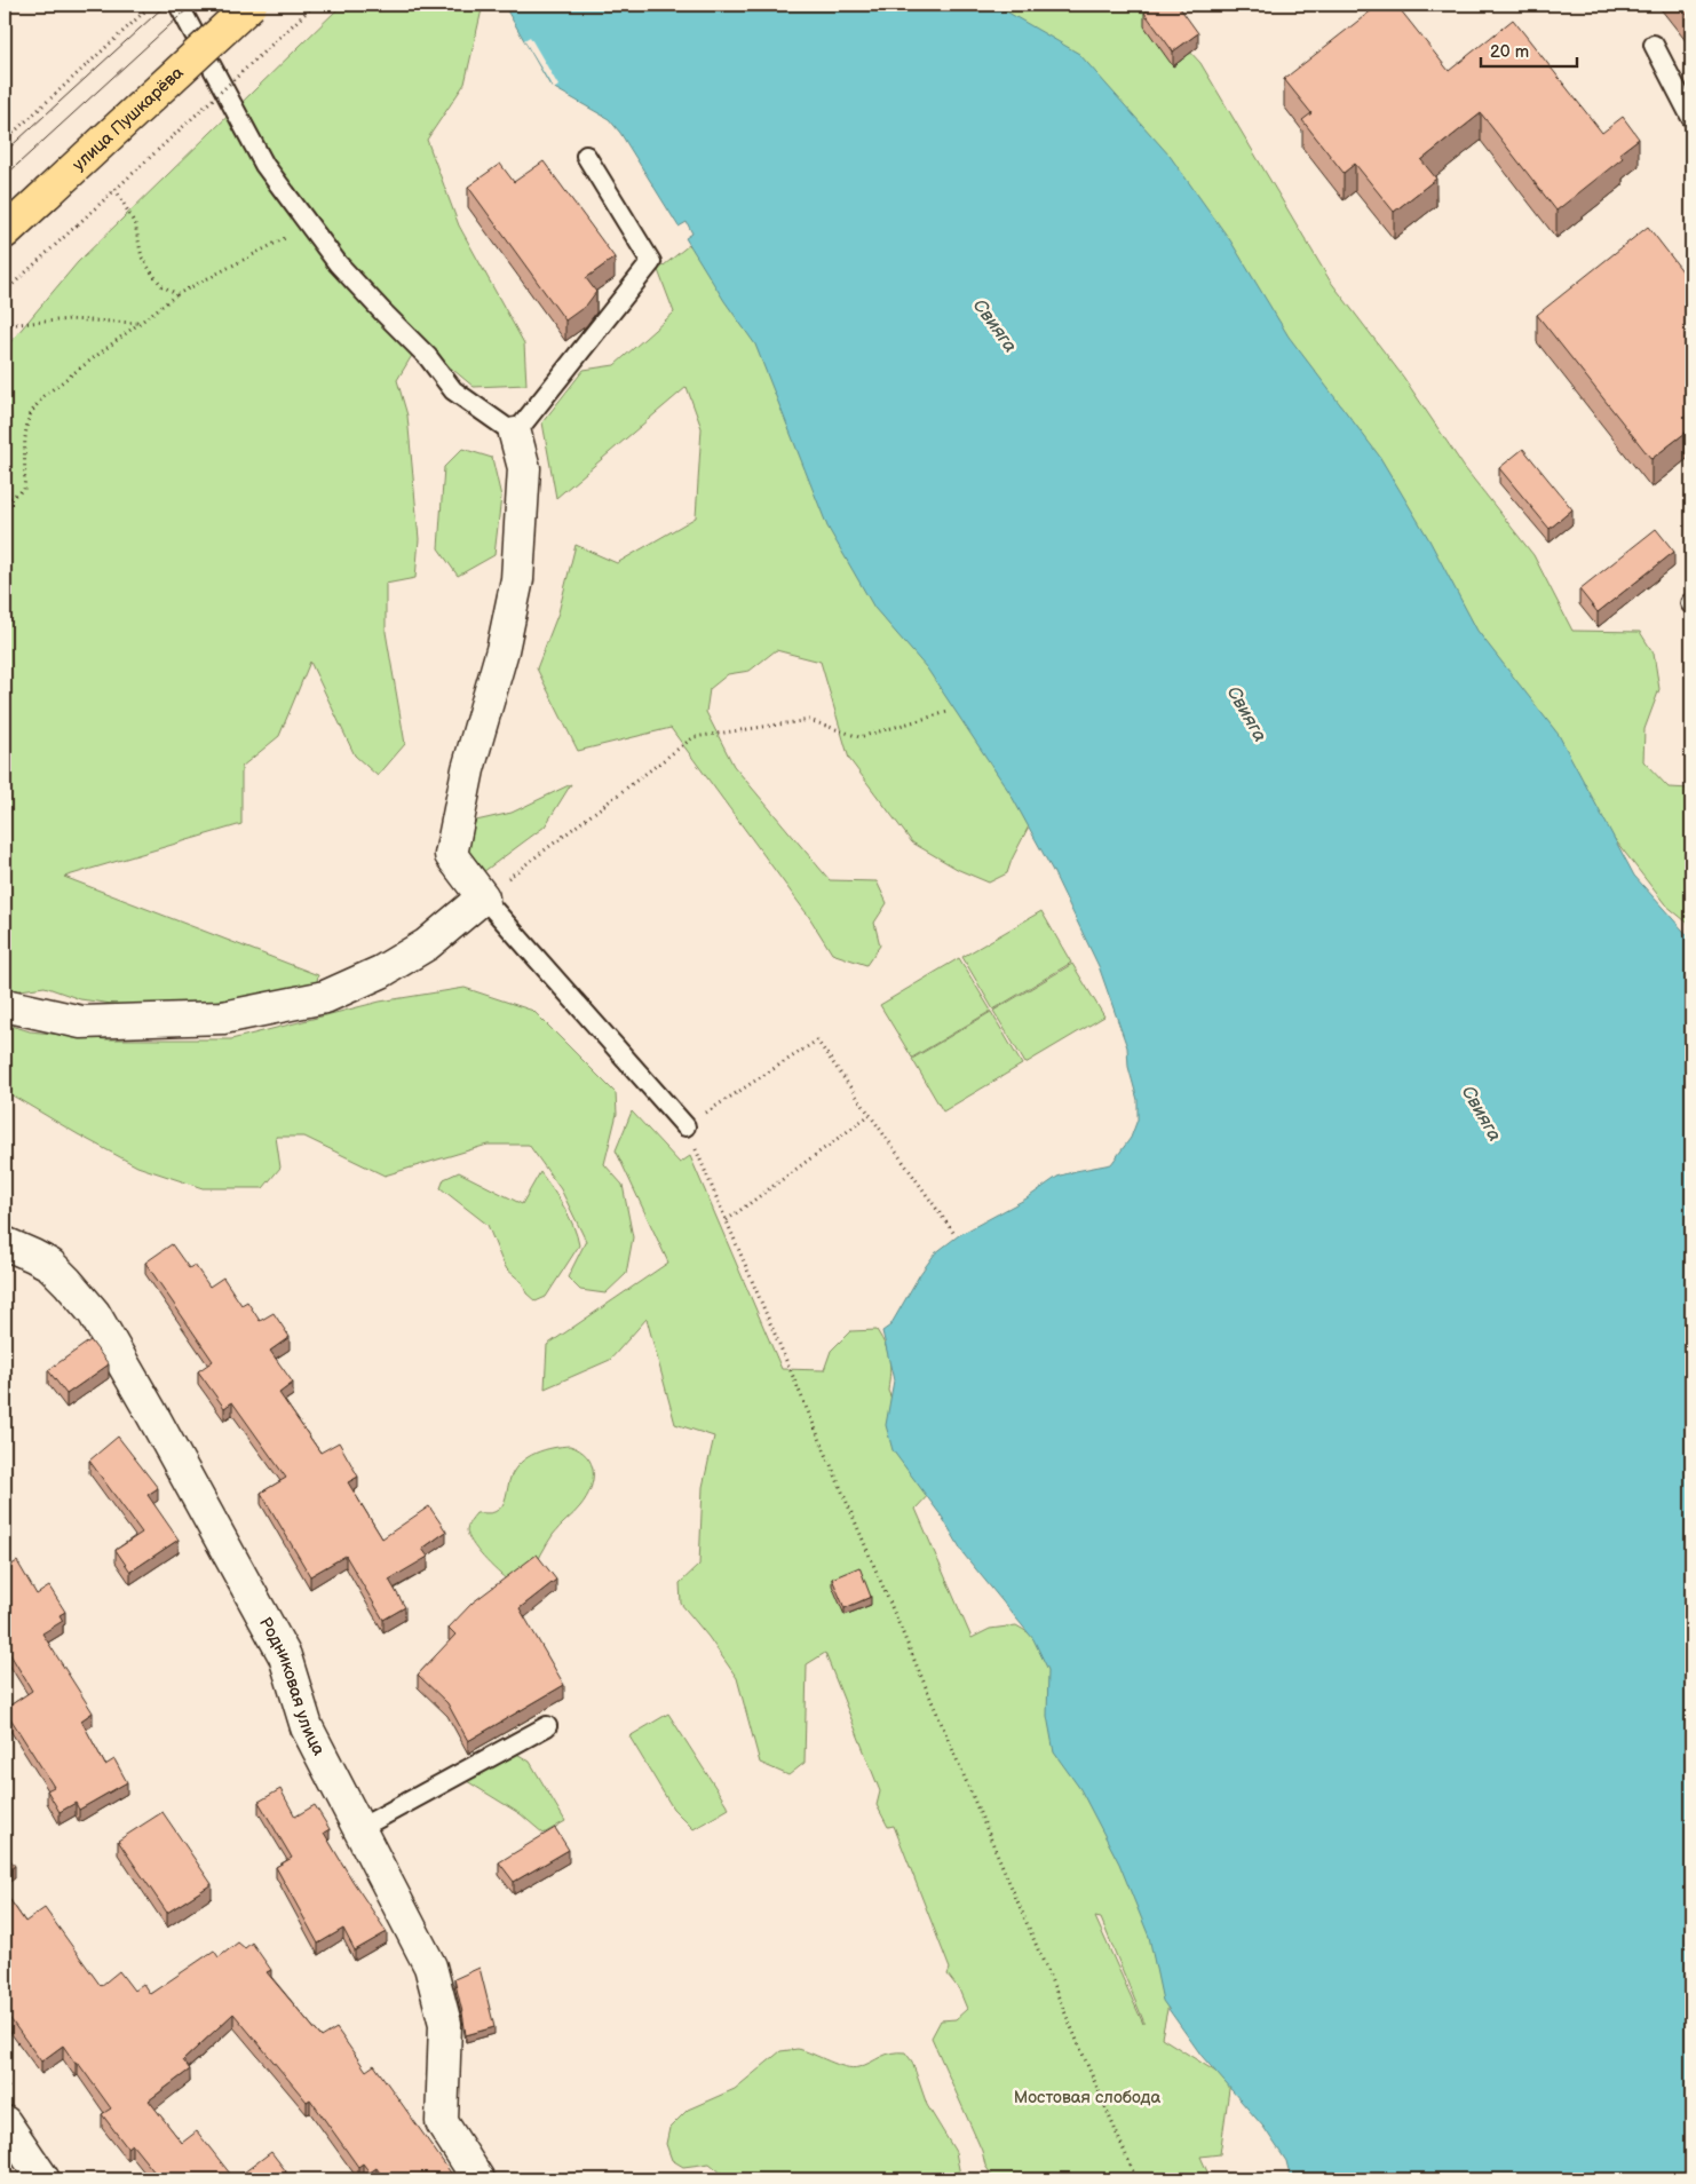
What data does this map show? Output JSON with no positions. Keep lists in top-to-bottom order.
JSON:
{
  "streets": {
    "main road": ["улица Пушкарёва"],
    "street": ["Родниковая улица"]
  },
  "water": ["Свияга"],
  "parks": ["Мостовая слобода"],
  "scale_bar": "20 m"
}
